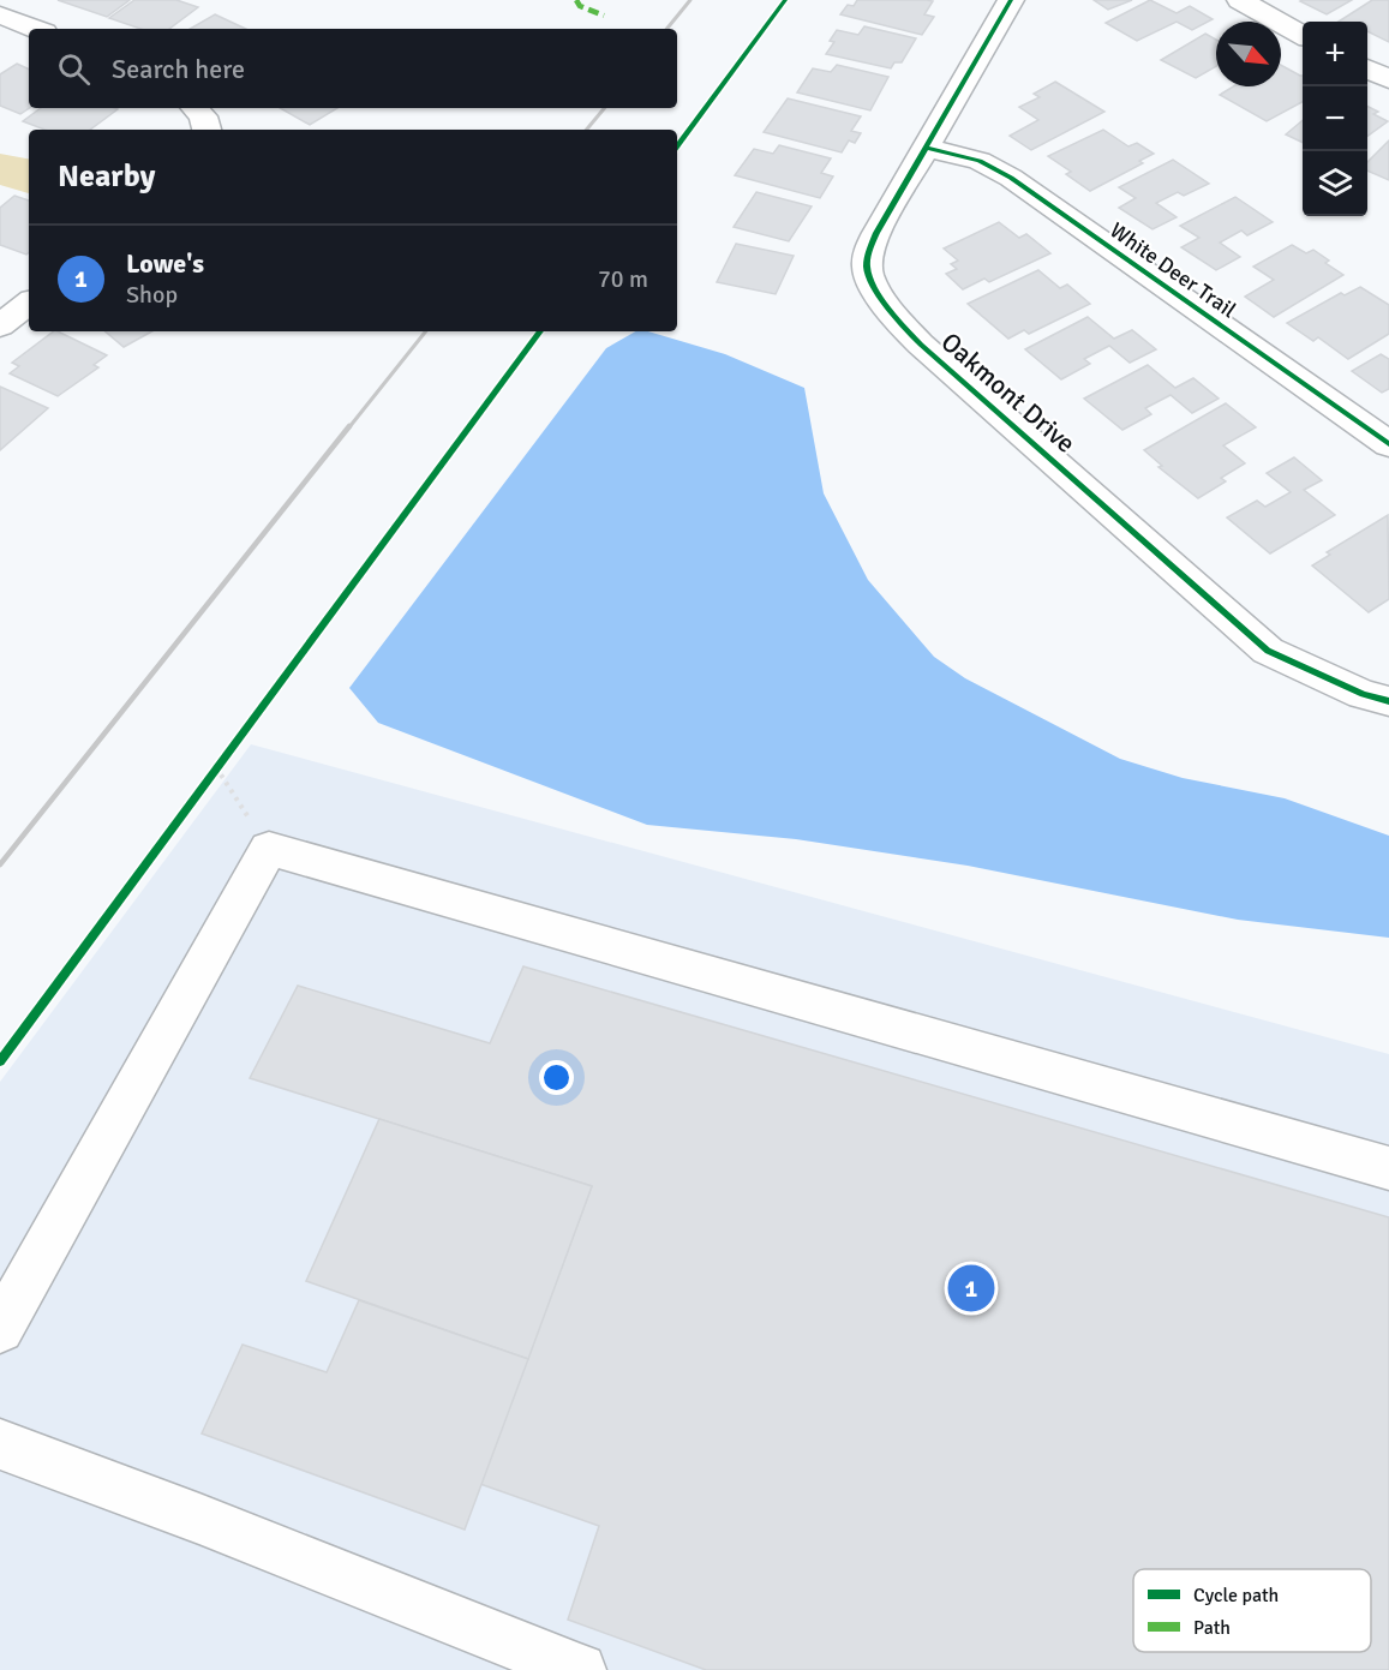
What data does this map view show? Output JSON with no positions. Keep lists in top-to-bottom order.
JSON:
{
  "streets": {
    "street": ["White Deer Trail", "Oakmont Drive"]
  },
  "crossings": [
    ["White Deer Trail", "Oakmont Drive"]
  ],
  "legend": ["Cycle path", "Path"],
  "north": "bottom right",
  "page": {
    "map_buttons": ["+", "−"],
    "search": "Search here",
    "heading": "Nearby",
    "list": [
      {
        "mark": "1",
        "name": "Lowe's",
        "note": "Shop",
        "value": "70 m"
      }
    ],
    "pins": "1"
  }
}
